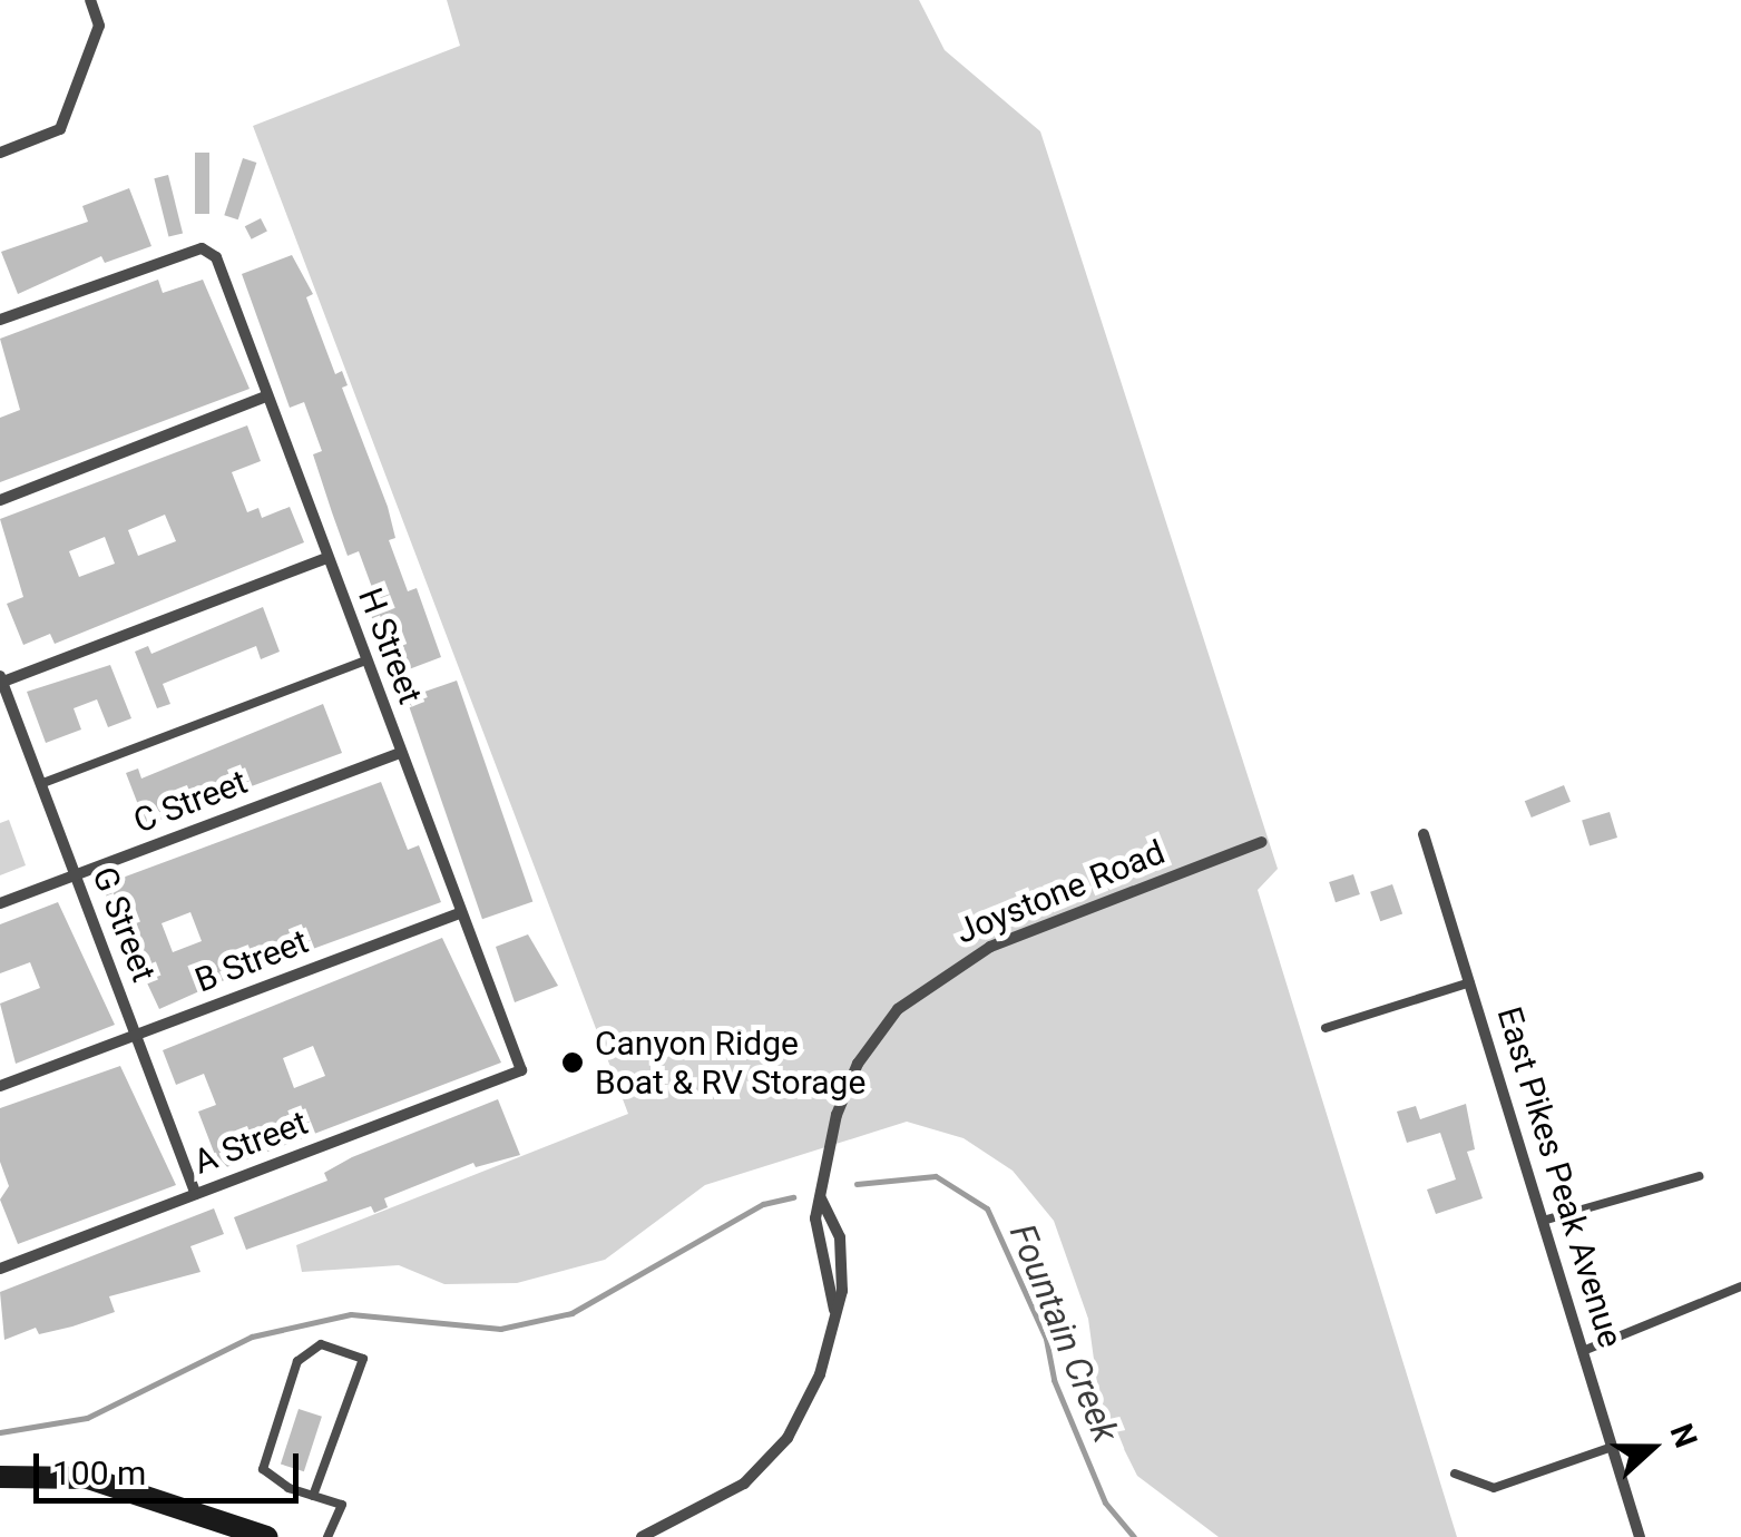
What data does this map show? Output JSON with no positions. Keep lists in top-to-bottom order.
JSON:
{
  "streets": {
    "street": [
      "H Street",
      "C Street",
      "Joystone Road",
      "G Street",
      "B Street",
      "A Street",
      "East Pikes Peak Avenue"
    ]
  },
  "crossings": [
    ["H Street", "C Street"],
    ["H Street", "B Street"],
    ["H Street", "A Street"],
    ["C Street", "G Street"],
    ["G Street", "B Street"],
    ["G Street", "A Street"]
  ],
  "water": ["Fountain Creek"],
  "places": ["Canyon Ridge Boat & RV Storage"],
  "scale_bar": "100 m",
  "north": "right"
}
